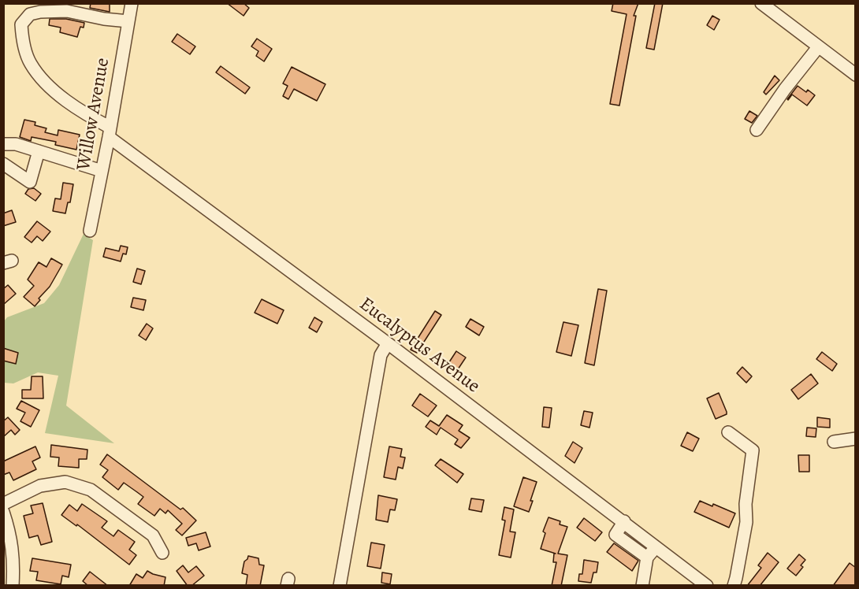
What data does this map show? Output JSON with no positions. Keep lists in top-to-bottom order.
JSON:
{
  "streets": {
    "street": ["Willow Avenue", "Eucalyptus Avenue"]
  },
  "crossings": [
    ["Willow Avenue", "Eucalyptus Avenue"]
  ]
}
